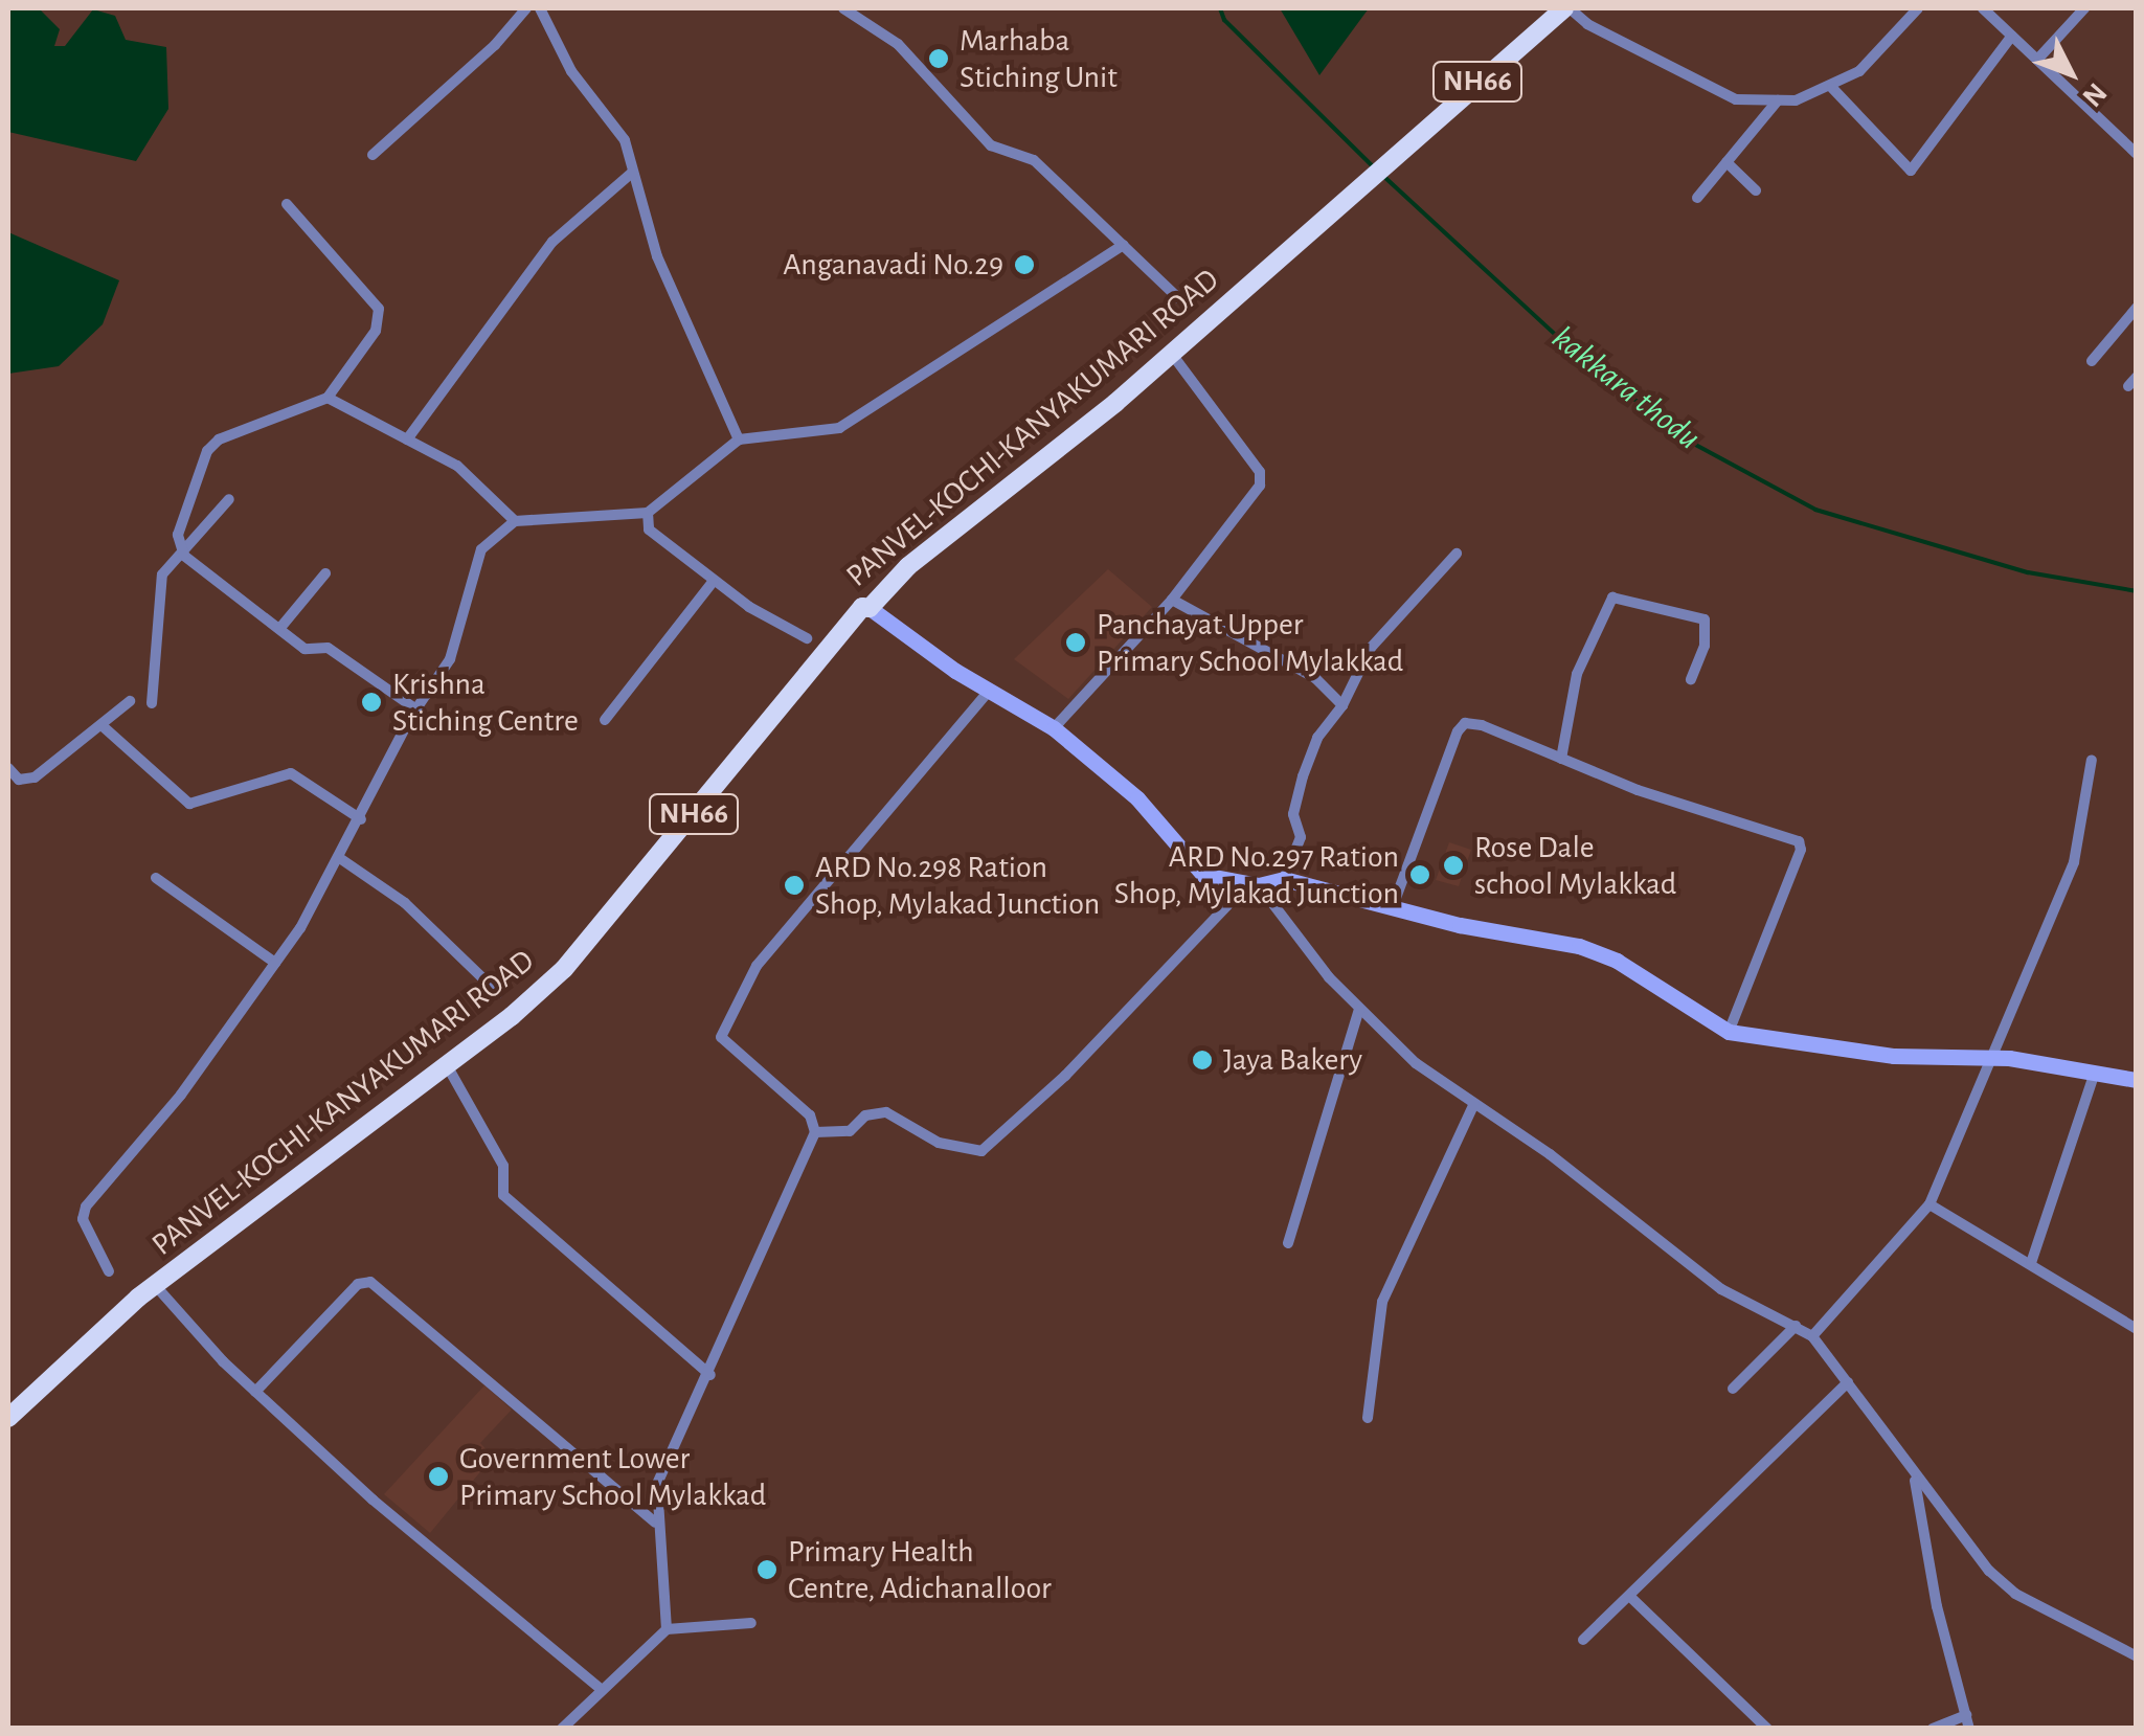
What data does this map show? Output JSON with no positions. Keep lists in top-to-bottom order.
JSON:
{
  "streets": {
    "highway": ["NH66", "PANVEL-KOCHI-KANYAKUMARI ROAD"]
  },
  "water": ["kakkara thodu"],
  "places": [
    "Marhaba Stiching Unit",
    "Anganavadi No.29",
    "Panchayat Upper Primary School Mylakkad",
    "Krishna Stiching Centre",
    "Rose Dale school Mylakkad",
    "ARD No.297 Ration Shop, Mylakad Junction",
    "ARD No.298 Ration Shop, Mylakad Junction",
    "Jaya Bakery",
    "Government Lower Primary School Mylakkad",
    "Primary Health Centre, Adichanalloor"
  ],
  "north": "bottom right"
}
